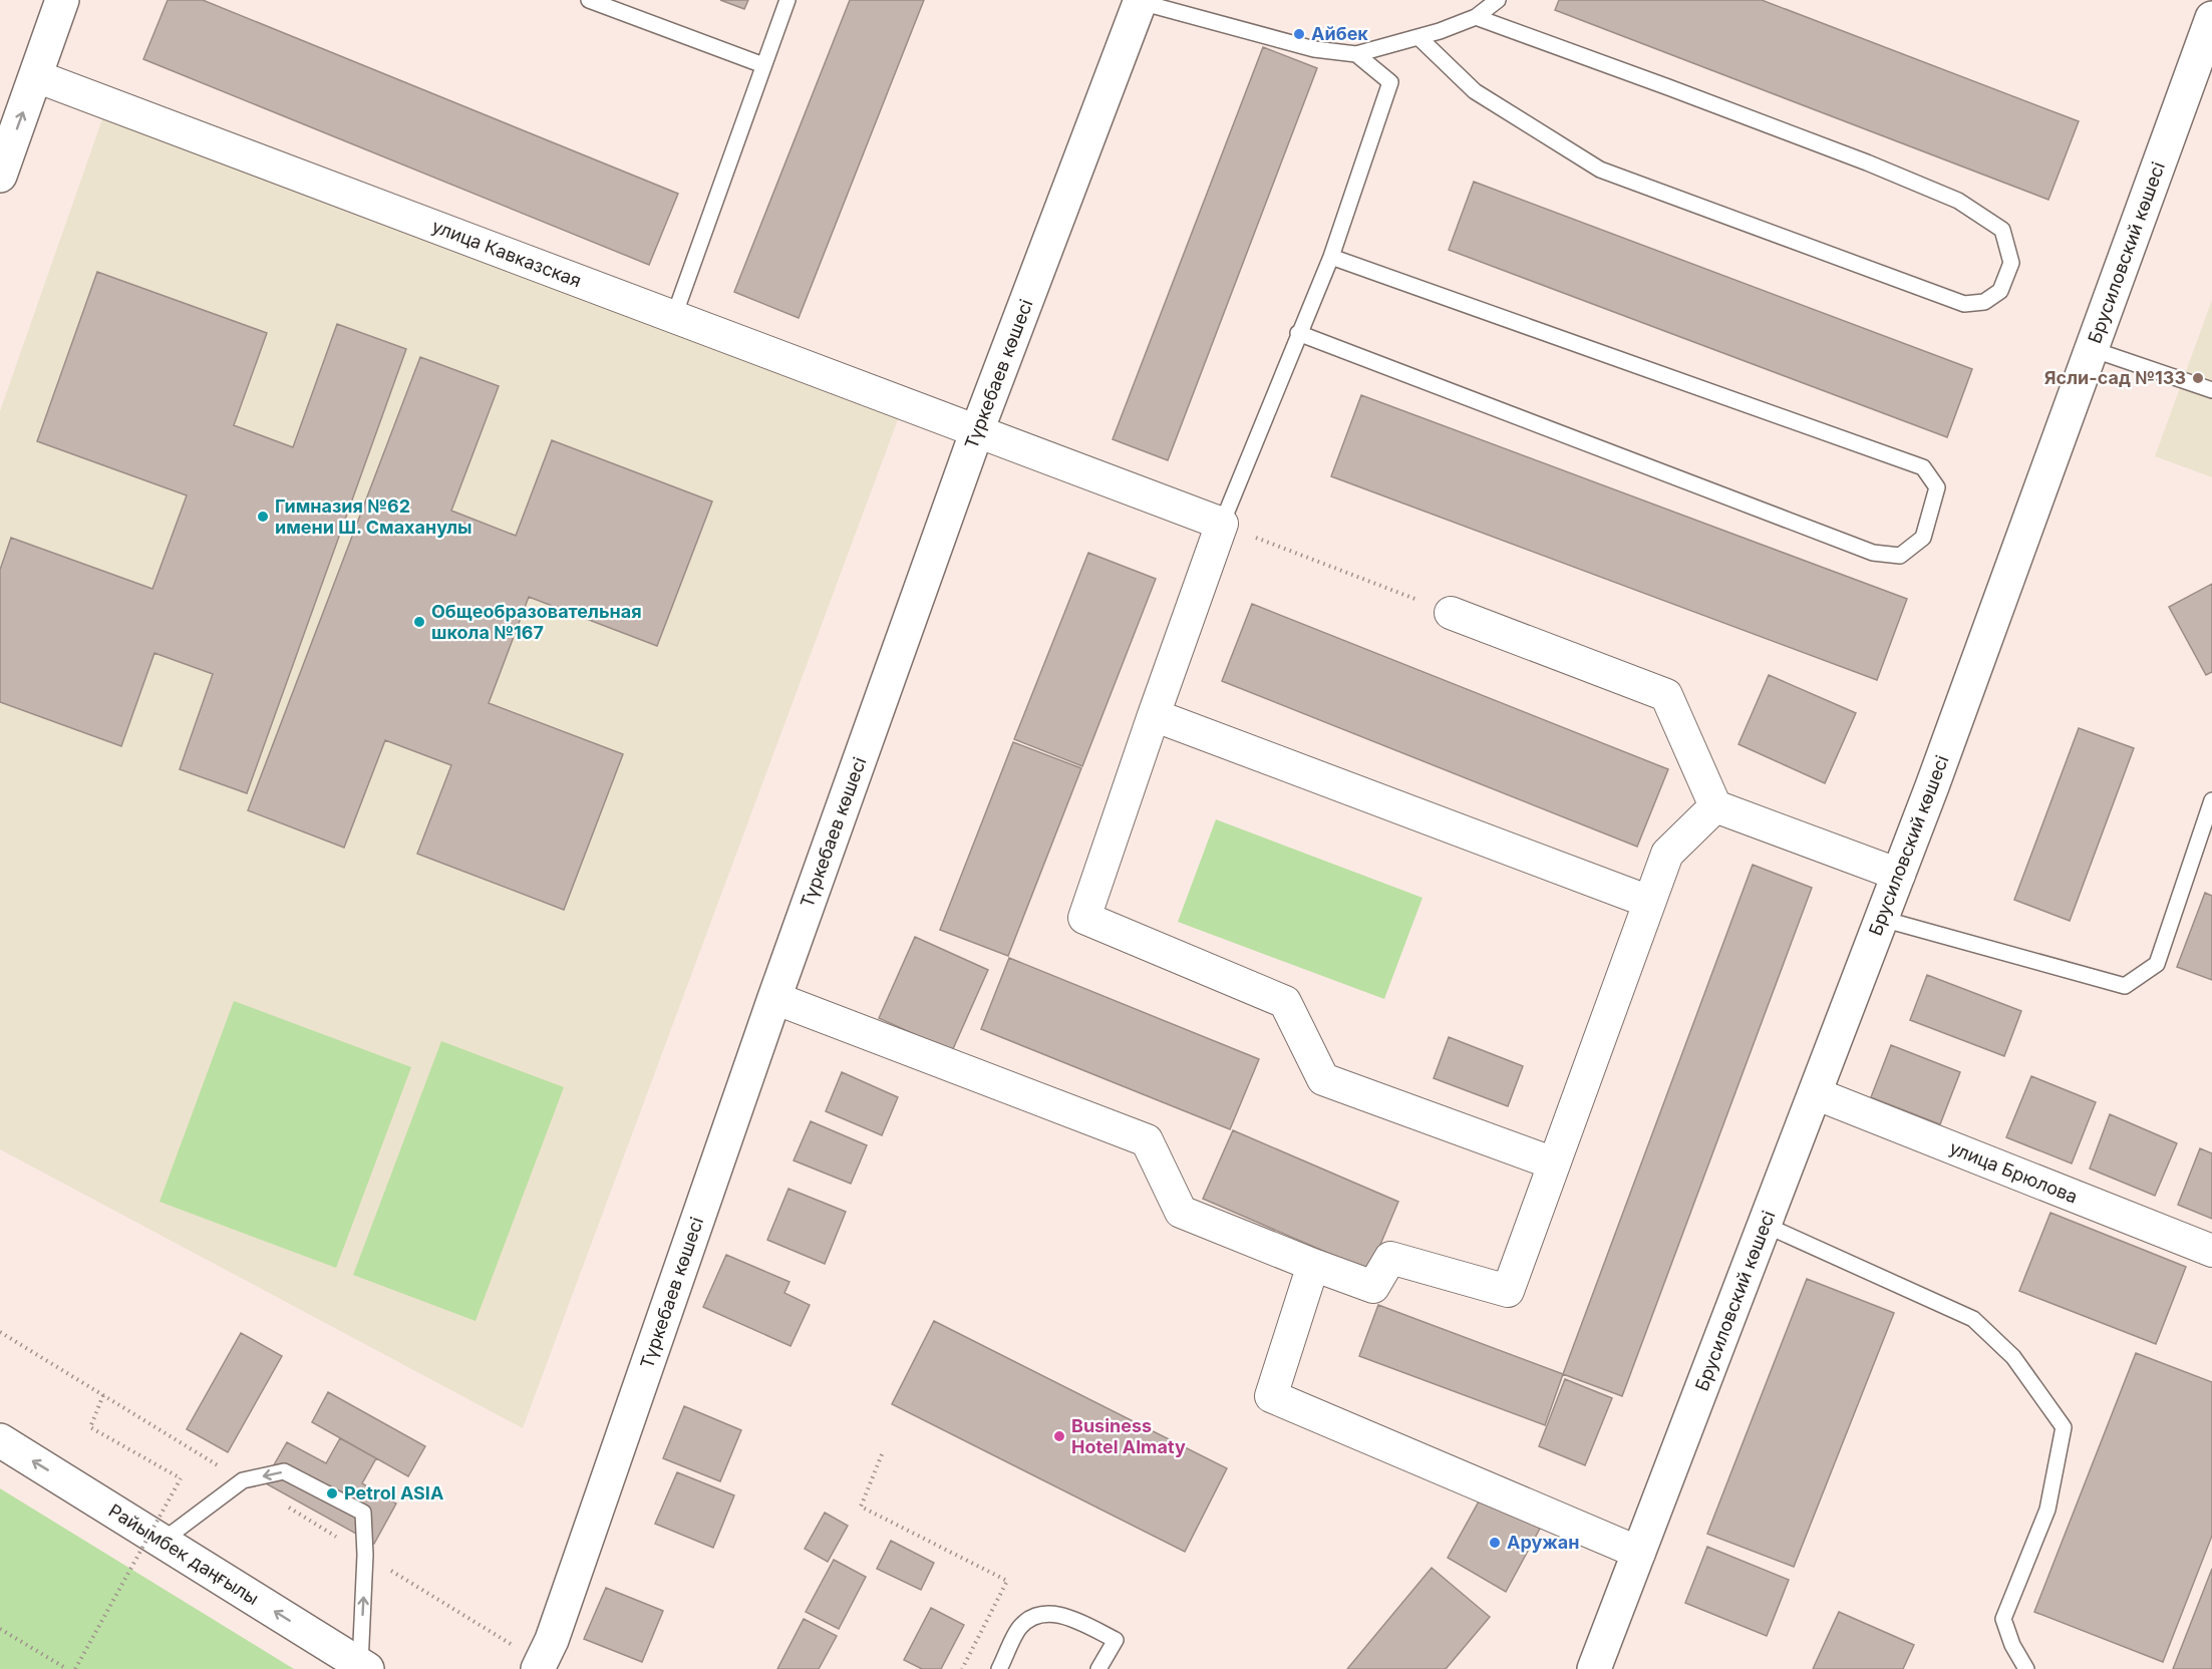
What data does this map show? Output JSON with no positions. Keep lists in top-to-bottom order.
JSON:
{
  "streets": {
    "street": [
      "Брусиловский көшесі",
      "улица Кавказская",
      "Түркебаев көшесі",
      "улица Брюлова",
      "Райымбек даңғылы"
    ]
  },
  "crossings": [
    ["Брусиловский көшесі", "улица Брюлова"],
    ["улица Кавказская", "Түркебаев көшесі"]
  ],
  "one_way": ["Райымбек даңғылы"],
  "places": [
    "Айбек",
    "Ясли-сад №133",
    "Гимназия №62 имени Ш. Смаханулы",
    "Общеобразовательная школа №167",
    "Business Hotel Almaty",
    "Petrol ASIA",
    "Аружан"
  ]
}
